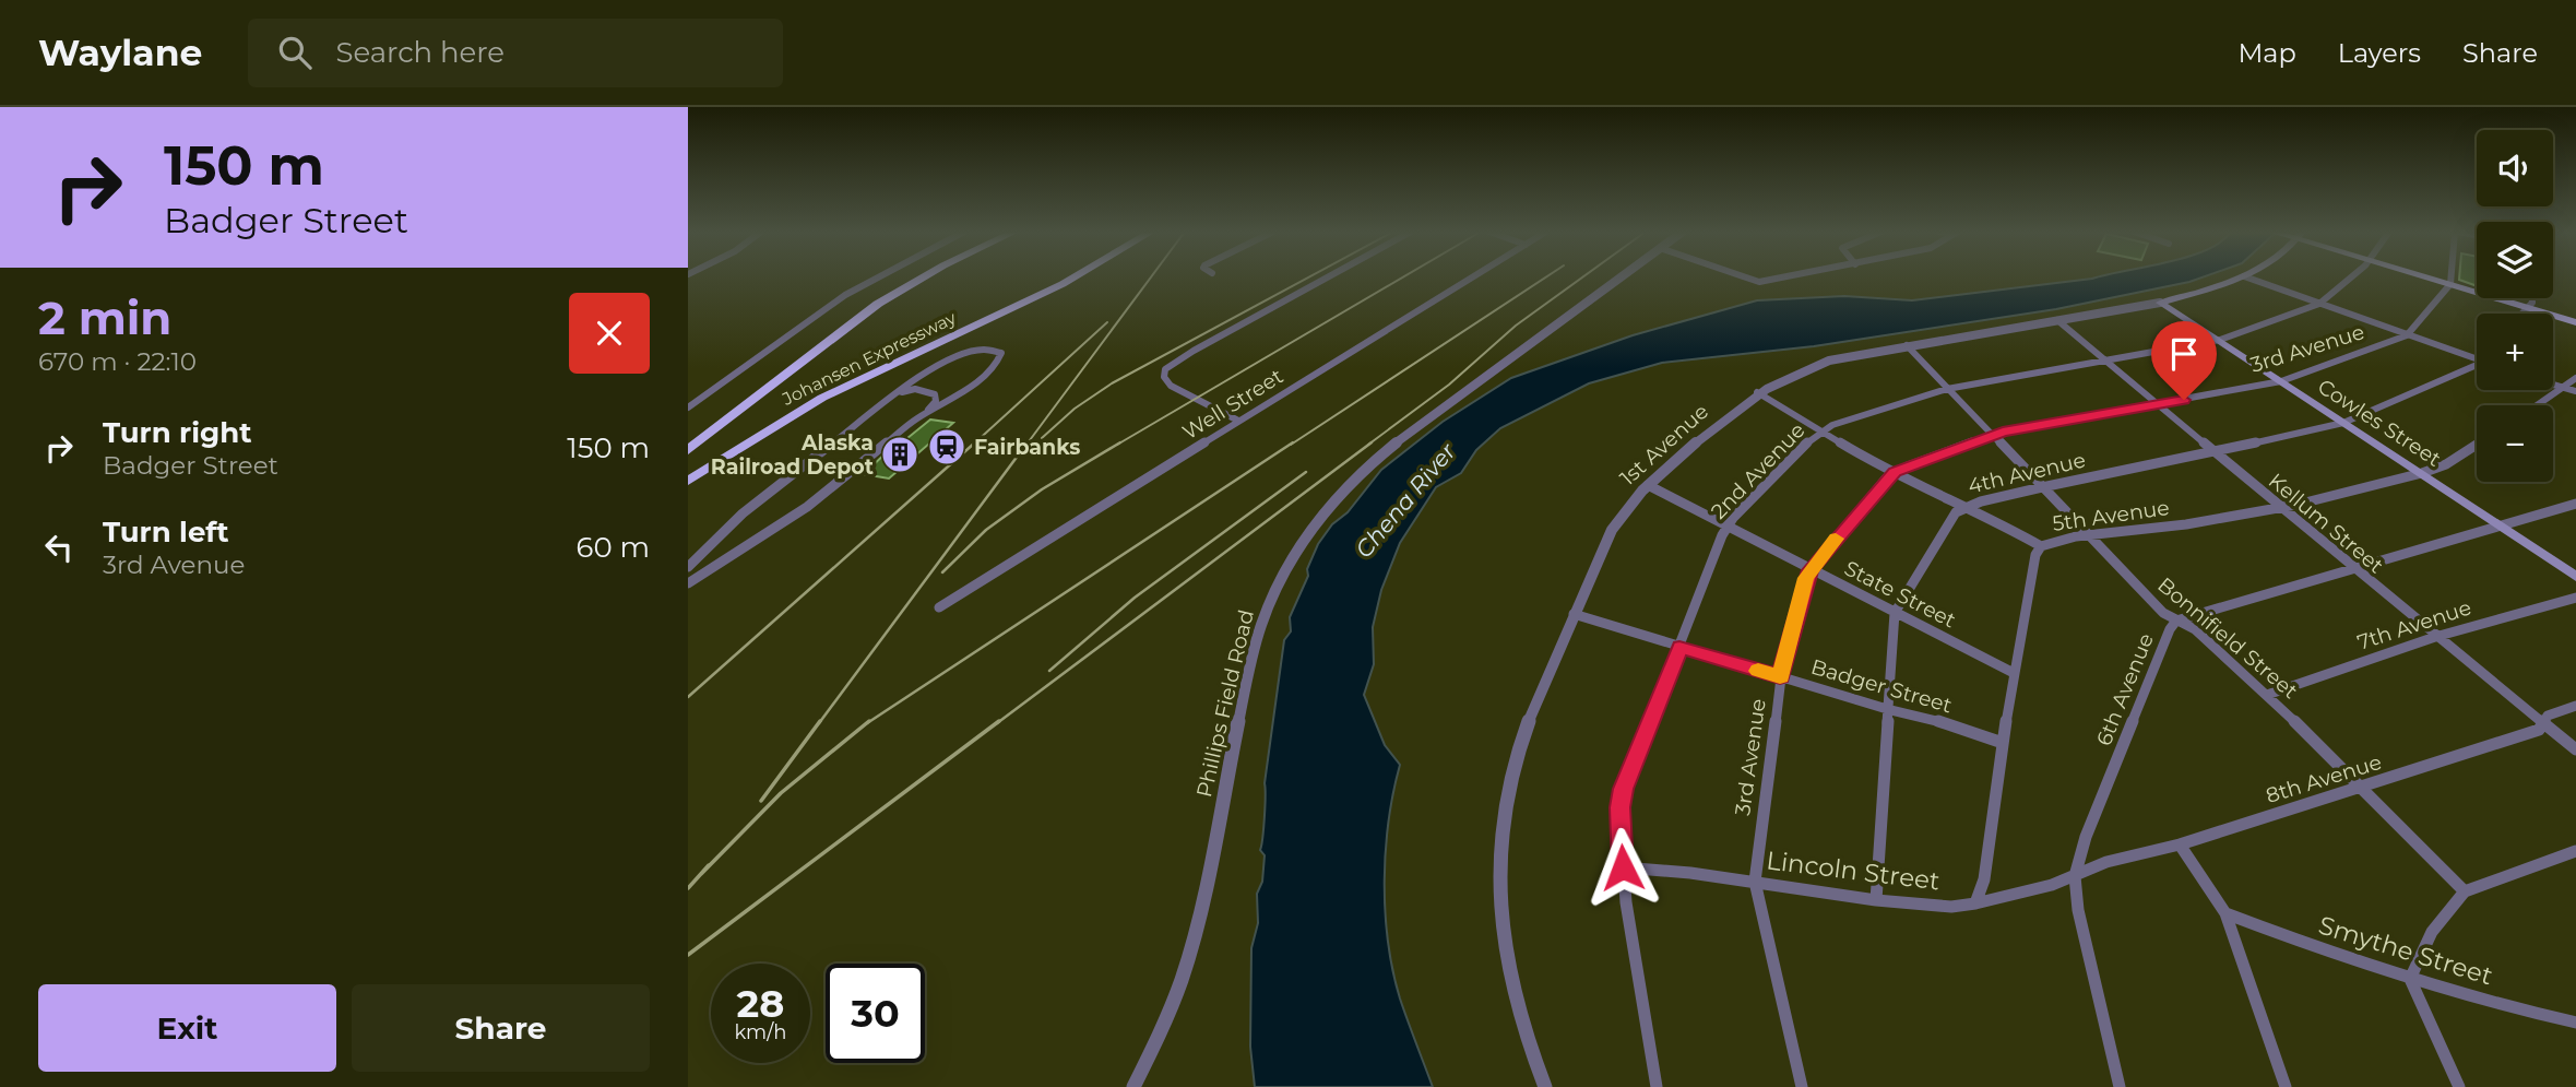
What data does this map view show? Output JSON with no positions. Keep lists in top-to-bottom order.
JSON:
{
  "streets": {
    "highway": ["Johansen Expressway"],
    "main road": ["Cowles Street", "1st Avenue"],
    "street": [
      "3rd Avenue",
      "Well Street",
      "2nd Avenue",
      "4th Avenue",
      "5th Avenue",
      "Kellum Street",
      "State Street",
      "7th Avenue",
      "Bonnifield Street",
      "Badger Street",
      "6th Avenue",
      "Phillips Field Road",
      "8th Avenue",
      "Lincoln Street",
      "Smythe Street"
    ]
  },
  "crossings": [
    ["3rd Avenue", "Cowles Street"],
    ["3rd Avenue", "Kellum Street"],
    ["3rd Avenue", "State Street"],
    ["3rd Avenue", "Bonnifield Street"],
    ["3rd Avenue", "Badger Street"],
    ["3rd Avenue", "Lincoln Street"],
    ["Cowles Street", "1st Avenue"],
    ["Cowles Street", "2nd Avenue"],
    ["Cowles Street", "4th Avenue"],
    ["Cowles Street", "5th Avenue"],
    ["Cowles Street", "6th Avenue"],
    ["1st Avenue", "Kellum Street"],
    ["1st Avenue", "State Street"],
    ["1st Avenue", "Bonnifield Street"],
    ["1st Avenue", "Badger Street"],
    ["2nd Avenue", "Kellum Street"],
    ["2nd Avenue", "State Street"],
    ["2nd Avenue", "Bonnifield Street"],
    ["2nd Avenue", "Badger Street"],
    ["2nd Avenue", "Lincoln Street"],
    ["4th Avenue", "Kellum Street"],
    ["4th Avenue", "State Street"],
    ["4th Avenue", "Bonnifield Street"],
    ["4th Avenue", "Badger Street"],
    ["4th Avenue", "Lincoln Street"],
    ["5th Avenue", "Kellum Street"],
    ["5th Avenue", "State Street"],
    ["5th Avenue", "Bonnifield Street"],
    ["5th Avenue", "Badger Street"],
    ["5th Avenue", "Lincoln Street"],
    ["Kellum Street", "7th Avenue"],
    ["Kellum Street", "6th Avenue"],
    ["Kellum Street", "8th Avenue"],
    ["7th Avenue", "Bonnifield Street"],
    ["Bonnifield Street", "6th Avenue"],
    ["Bonnifield Street", "8th Avenue"],
    ["6th Avenue", "8th Avenue"],
    ["6th Avenue", "Lincoln Street"],
    ["8th Avenue", "Lincoln Street"]
  ],
  "water": ["Chena River"],
  "places": {
    "station": ["Fairbanks"],
    "building": ["Alaska Railroad Depot"]
  },
  "page": {
    "header": "Waylane",
    "search": "Search here",
    "nav": ["Map", "Layers", "Share"],
    "turn": ["150 m", "Badger Street"],
    "map_buttons": ["+", "−"],
    "heading": ["2 min", "670 m · 22:10"],
    "list": [
      {
        "name": "Turn right",
        "note": "Badger Street",
        "value": "150 m"
      },
      {
        "name": "Turn left",
        "note": "3rd Avenue",
        "value": "60 m"
      }
    ],
    "speed": "28 km/h",
    "limit": "30",
    "buttons": ["Exit", "Share"]
  }
}
